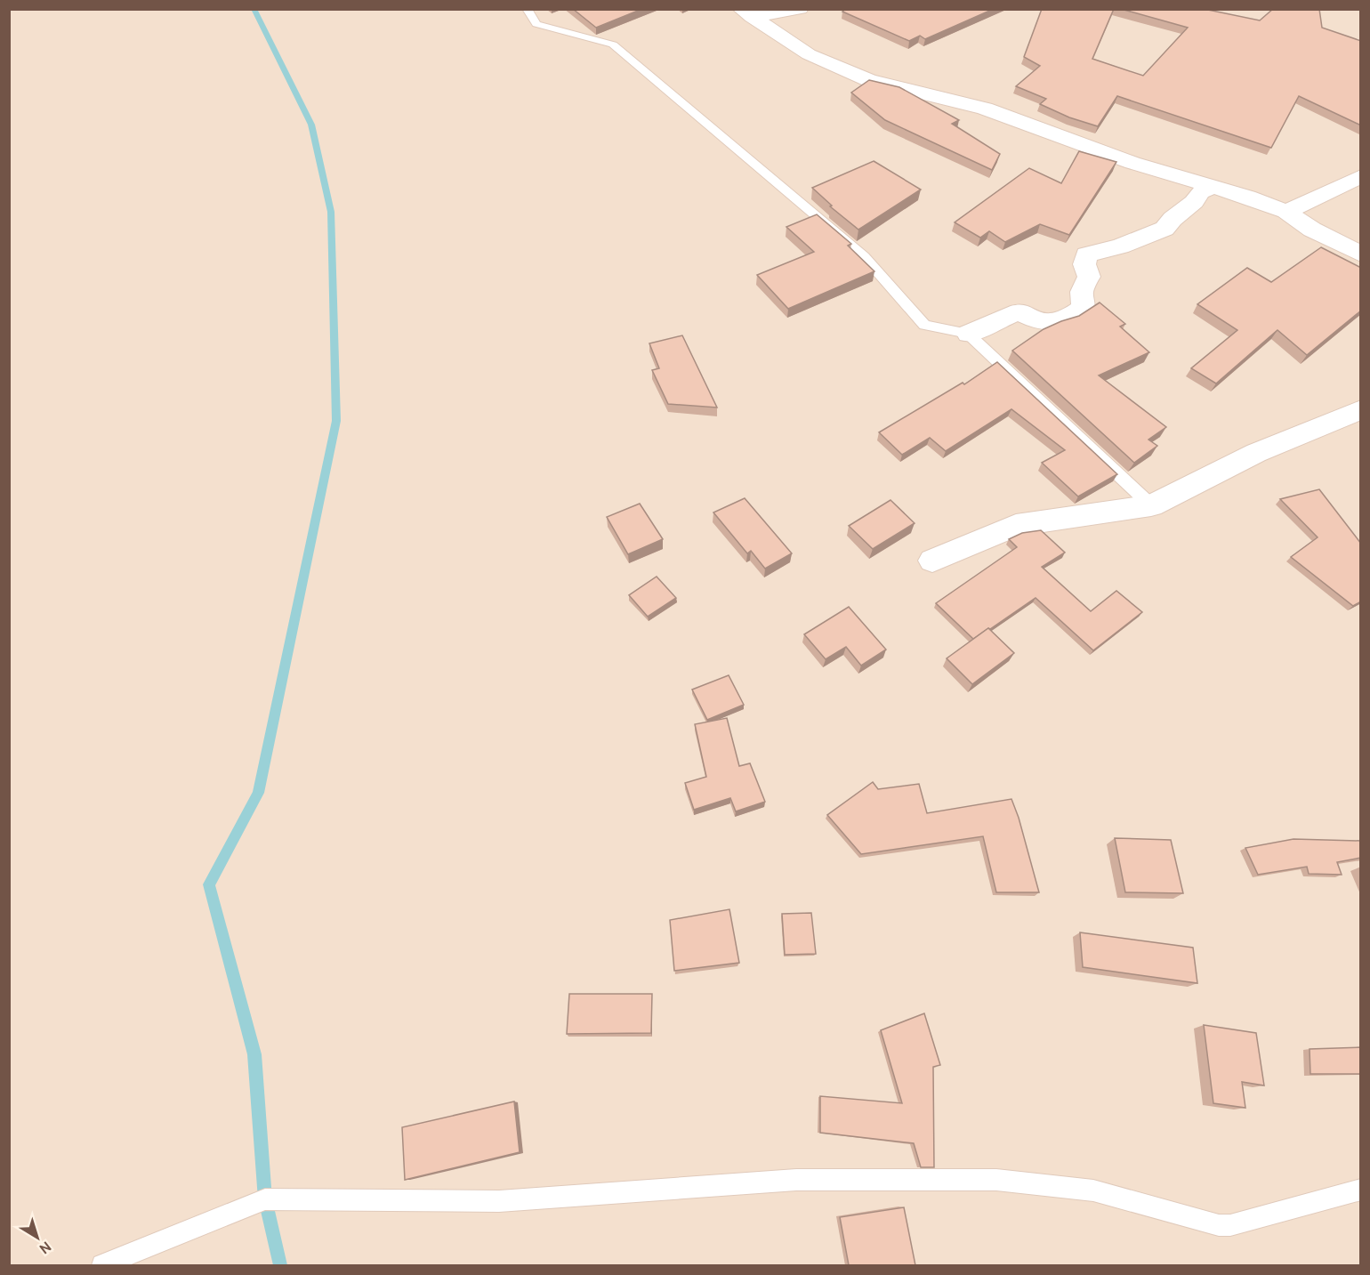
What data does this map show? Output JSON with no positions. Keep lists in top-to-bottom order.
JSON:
{
  "north": "bottom right"
}
